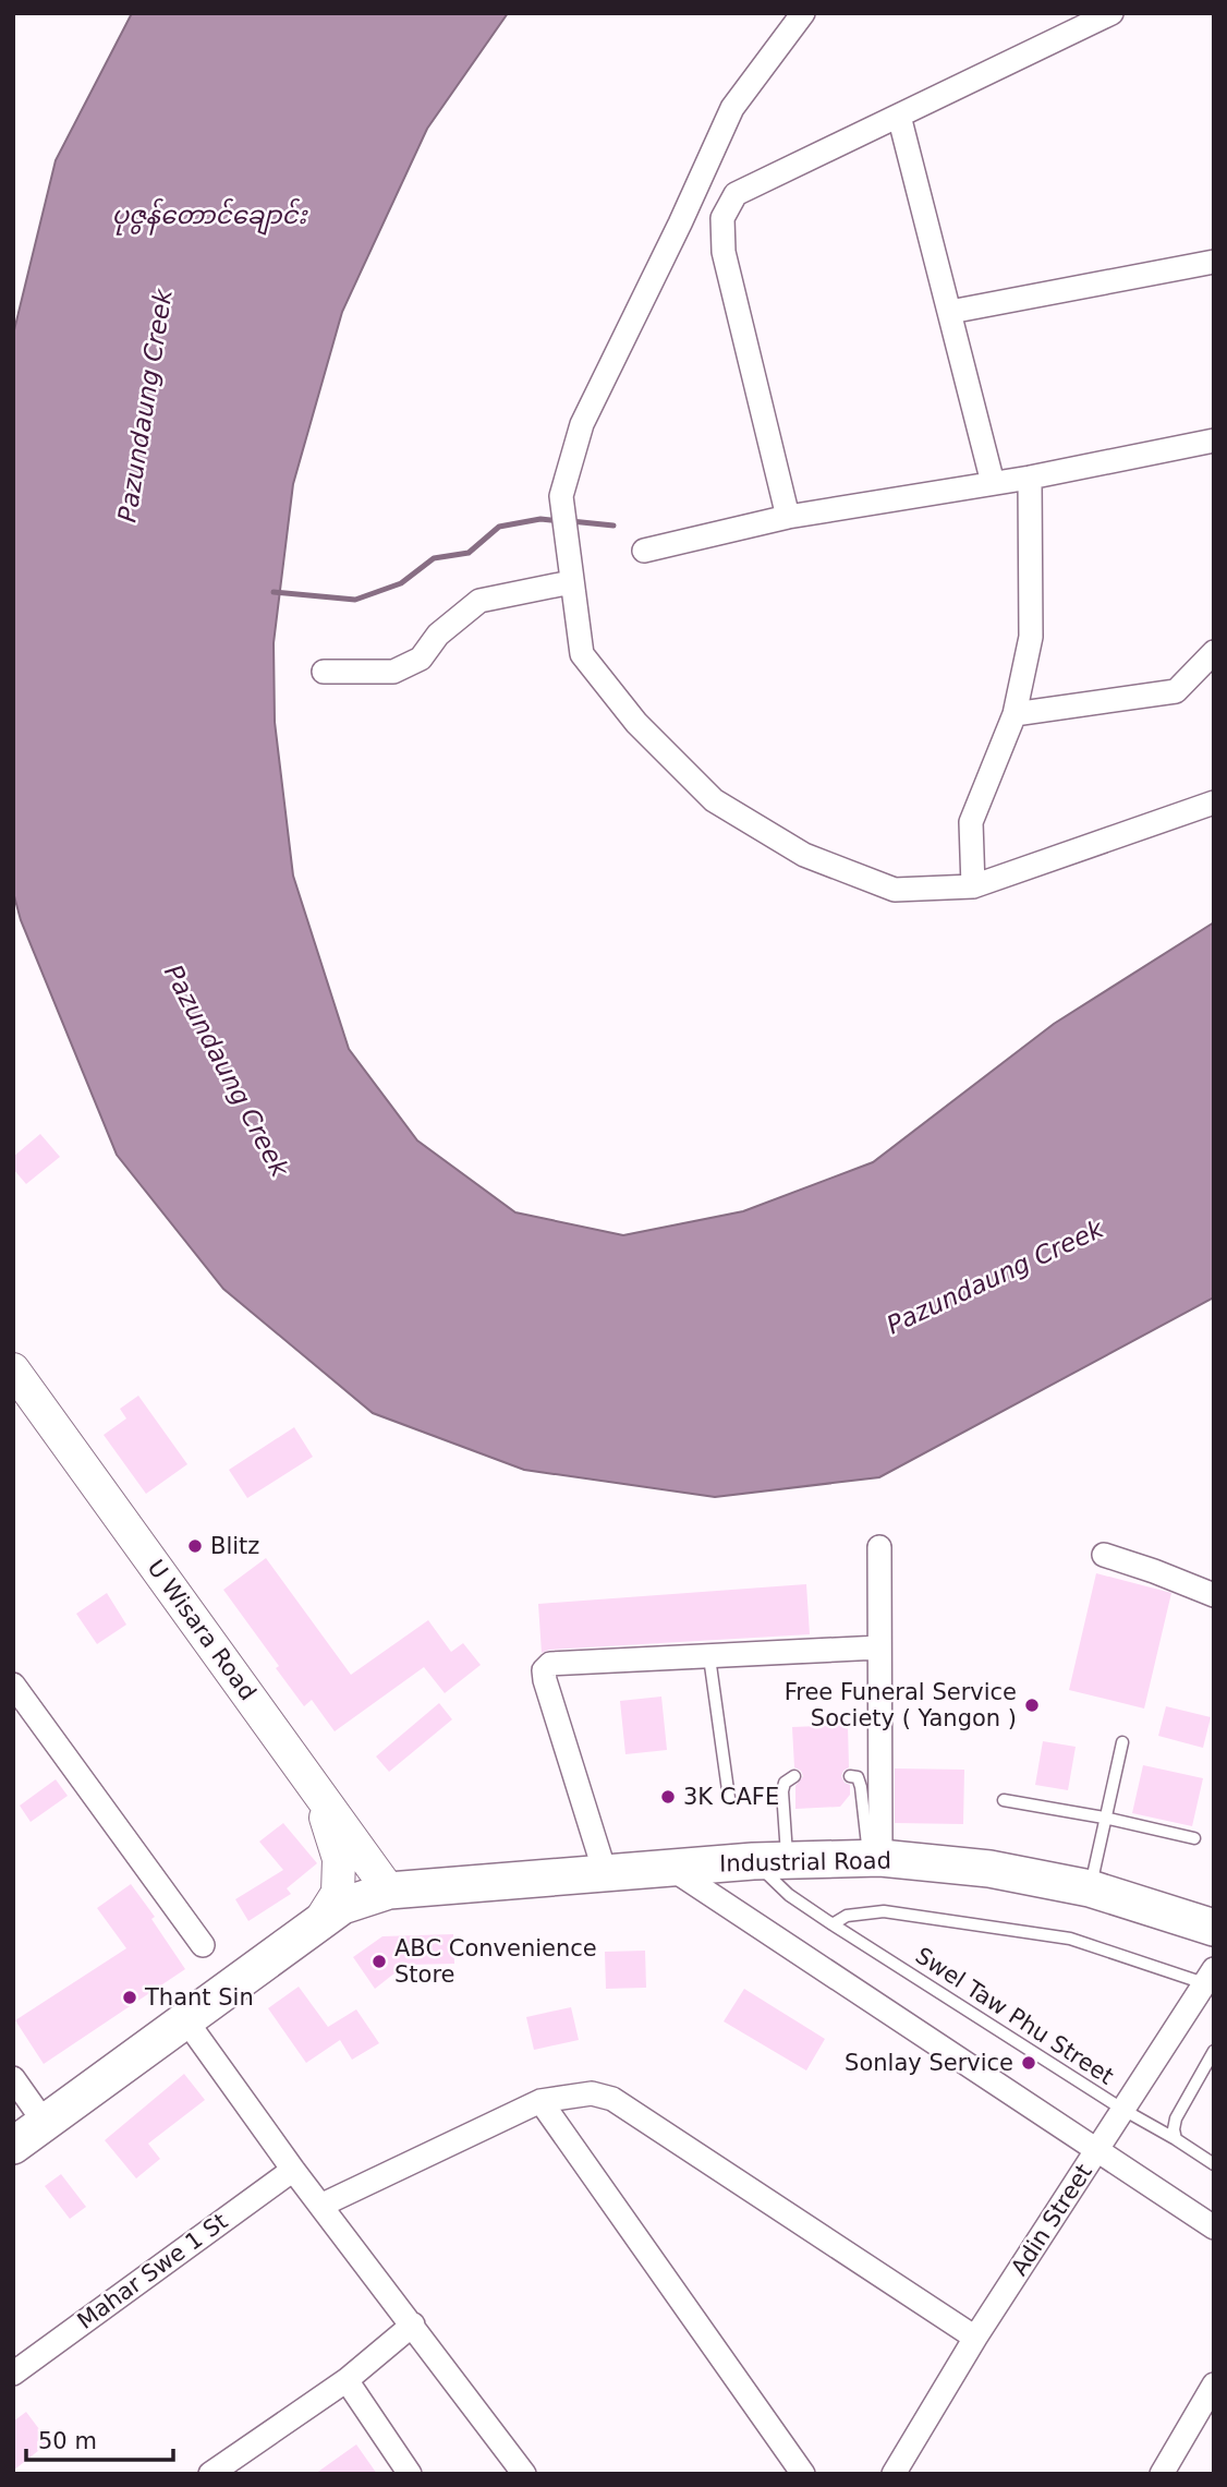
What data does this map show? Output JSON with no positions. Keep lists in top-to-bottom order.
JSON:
{
  "streets": {
    "main road": ["U Wisara Road", "Industrial Road"],
    "street": ["Adin Street", "Mahar Swe 1 St"],
    "lane": ["Swel Taw Phu Street"]
  },
  "crossings": [
    ["U Wisara Road", "Industrial Road"],
    ["Industrial Road", "Swel Taw Phu Street"],
    ["Swel Taw Phu Street", "Adin Street"]
  ],
  "water": ["ပုဇွန်တောင်ချောင်း", "Pazundaung Creek"],
  "places": [
    "Blitz",
    "Free Funeral Service Society ( Yangon )",
    "3K CAFE",
    "ABC Convenience Store",
    "Thant Sin",
    "Sonlay Service"
  ],
  "scale_bar": "50 m"
}
